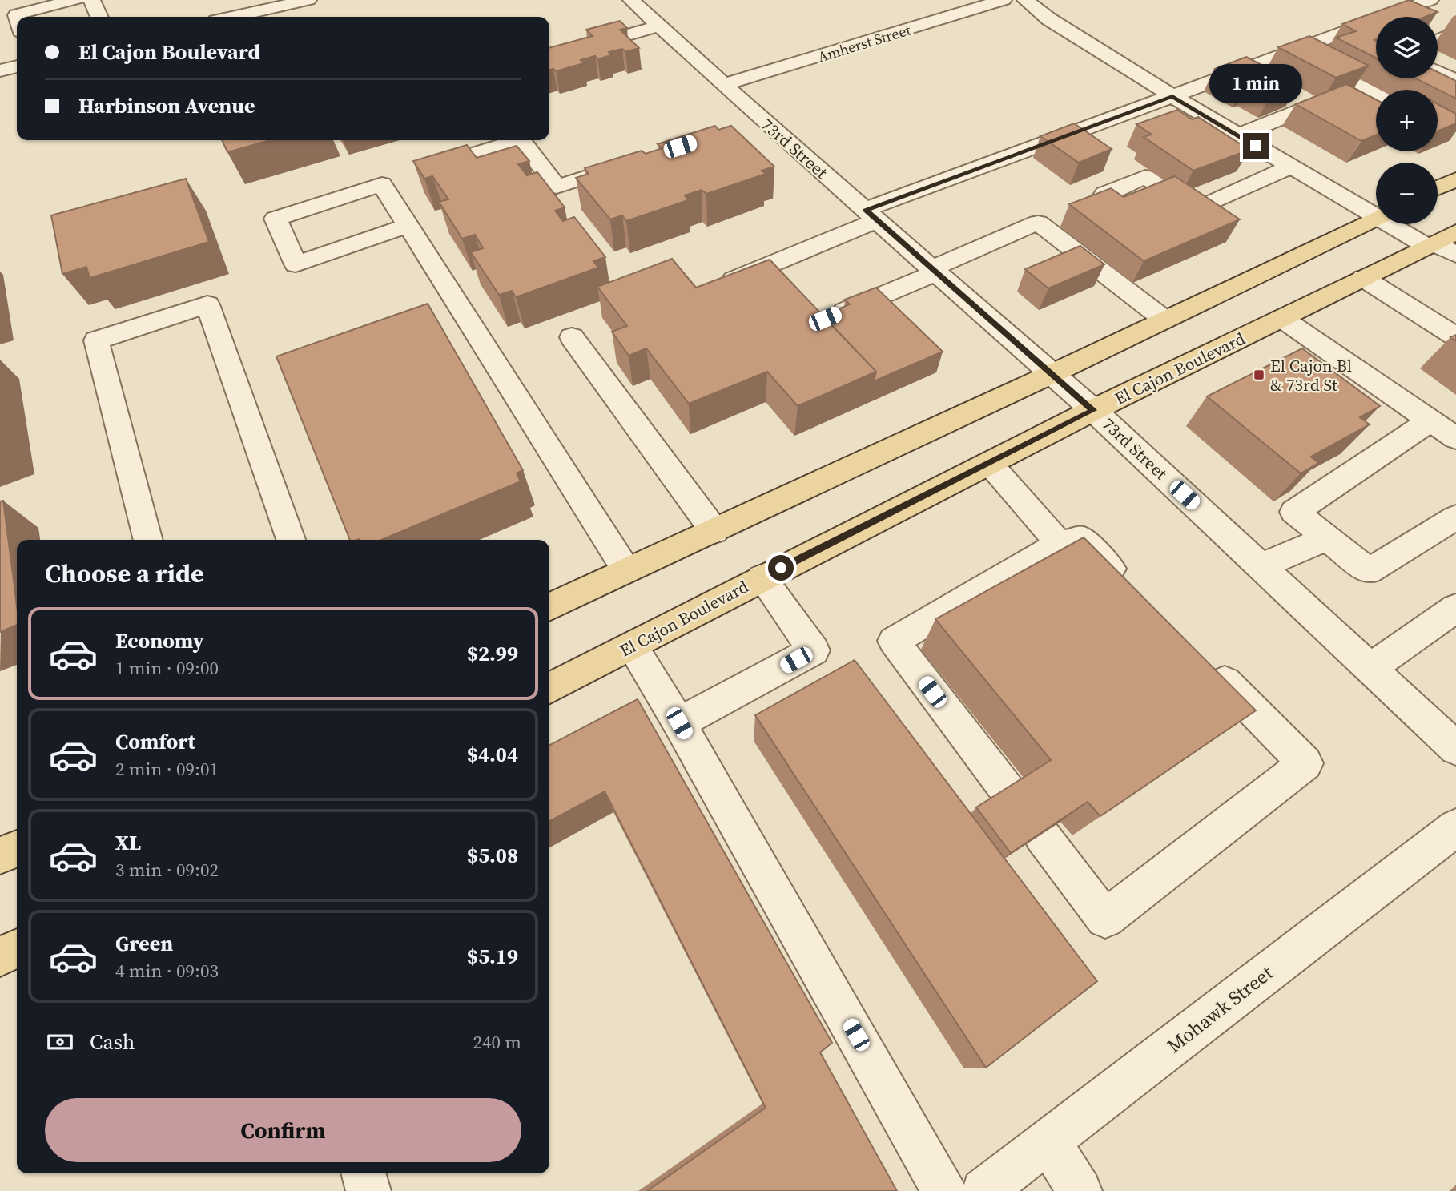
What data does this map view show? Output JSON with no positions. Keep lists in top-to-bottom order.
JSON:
{
  "streets": {
    "main road": ["El Cajon Boulevard"],
    "street": ["Amherst Street", "73rd Street", "Mohawk Street"]
  },
  "crossings": [
    ["Amherst Street", "73rd Street"],
    ["73rd Street", "El Cajon Boulevard"]
  ],
  "places": {
    "transit": ["El Cajon Bl & 73rd St"]
  },
  "page": {
    "map_buttons": ["+", "−"],
    "banner": ["El Cajon Boulevard", "Harbinson Avenue"],
    "bubble": "1 min",
    "heading": "Choose a ride",
    "list": [
      {
        "name": "Economy",
        "note": "1 min · 09:00",
        "value": "$2.99"
      },
      {
        "name": "Comfort",
        "note": "2 min · 09:01",
        "value": "$4.04"
      },
      {
        "name": "XL",
        "note": "3 min · 09:02",
        "value": "$5.08"
      },
      {
        "name": "Green",
        "note": "4 min · 09:03",
        "value": "$5.19"
      }
    ],
    "pay": ["Cash", "240 m"],
    "buttons": "Confirm"
  }
}
